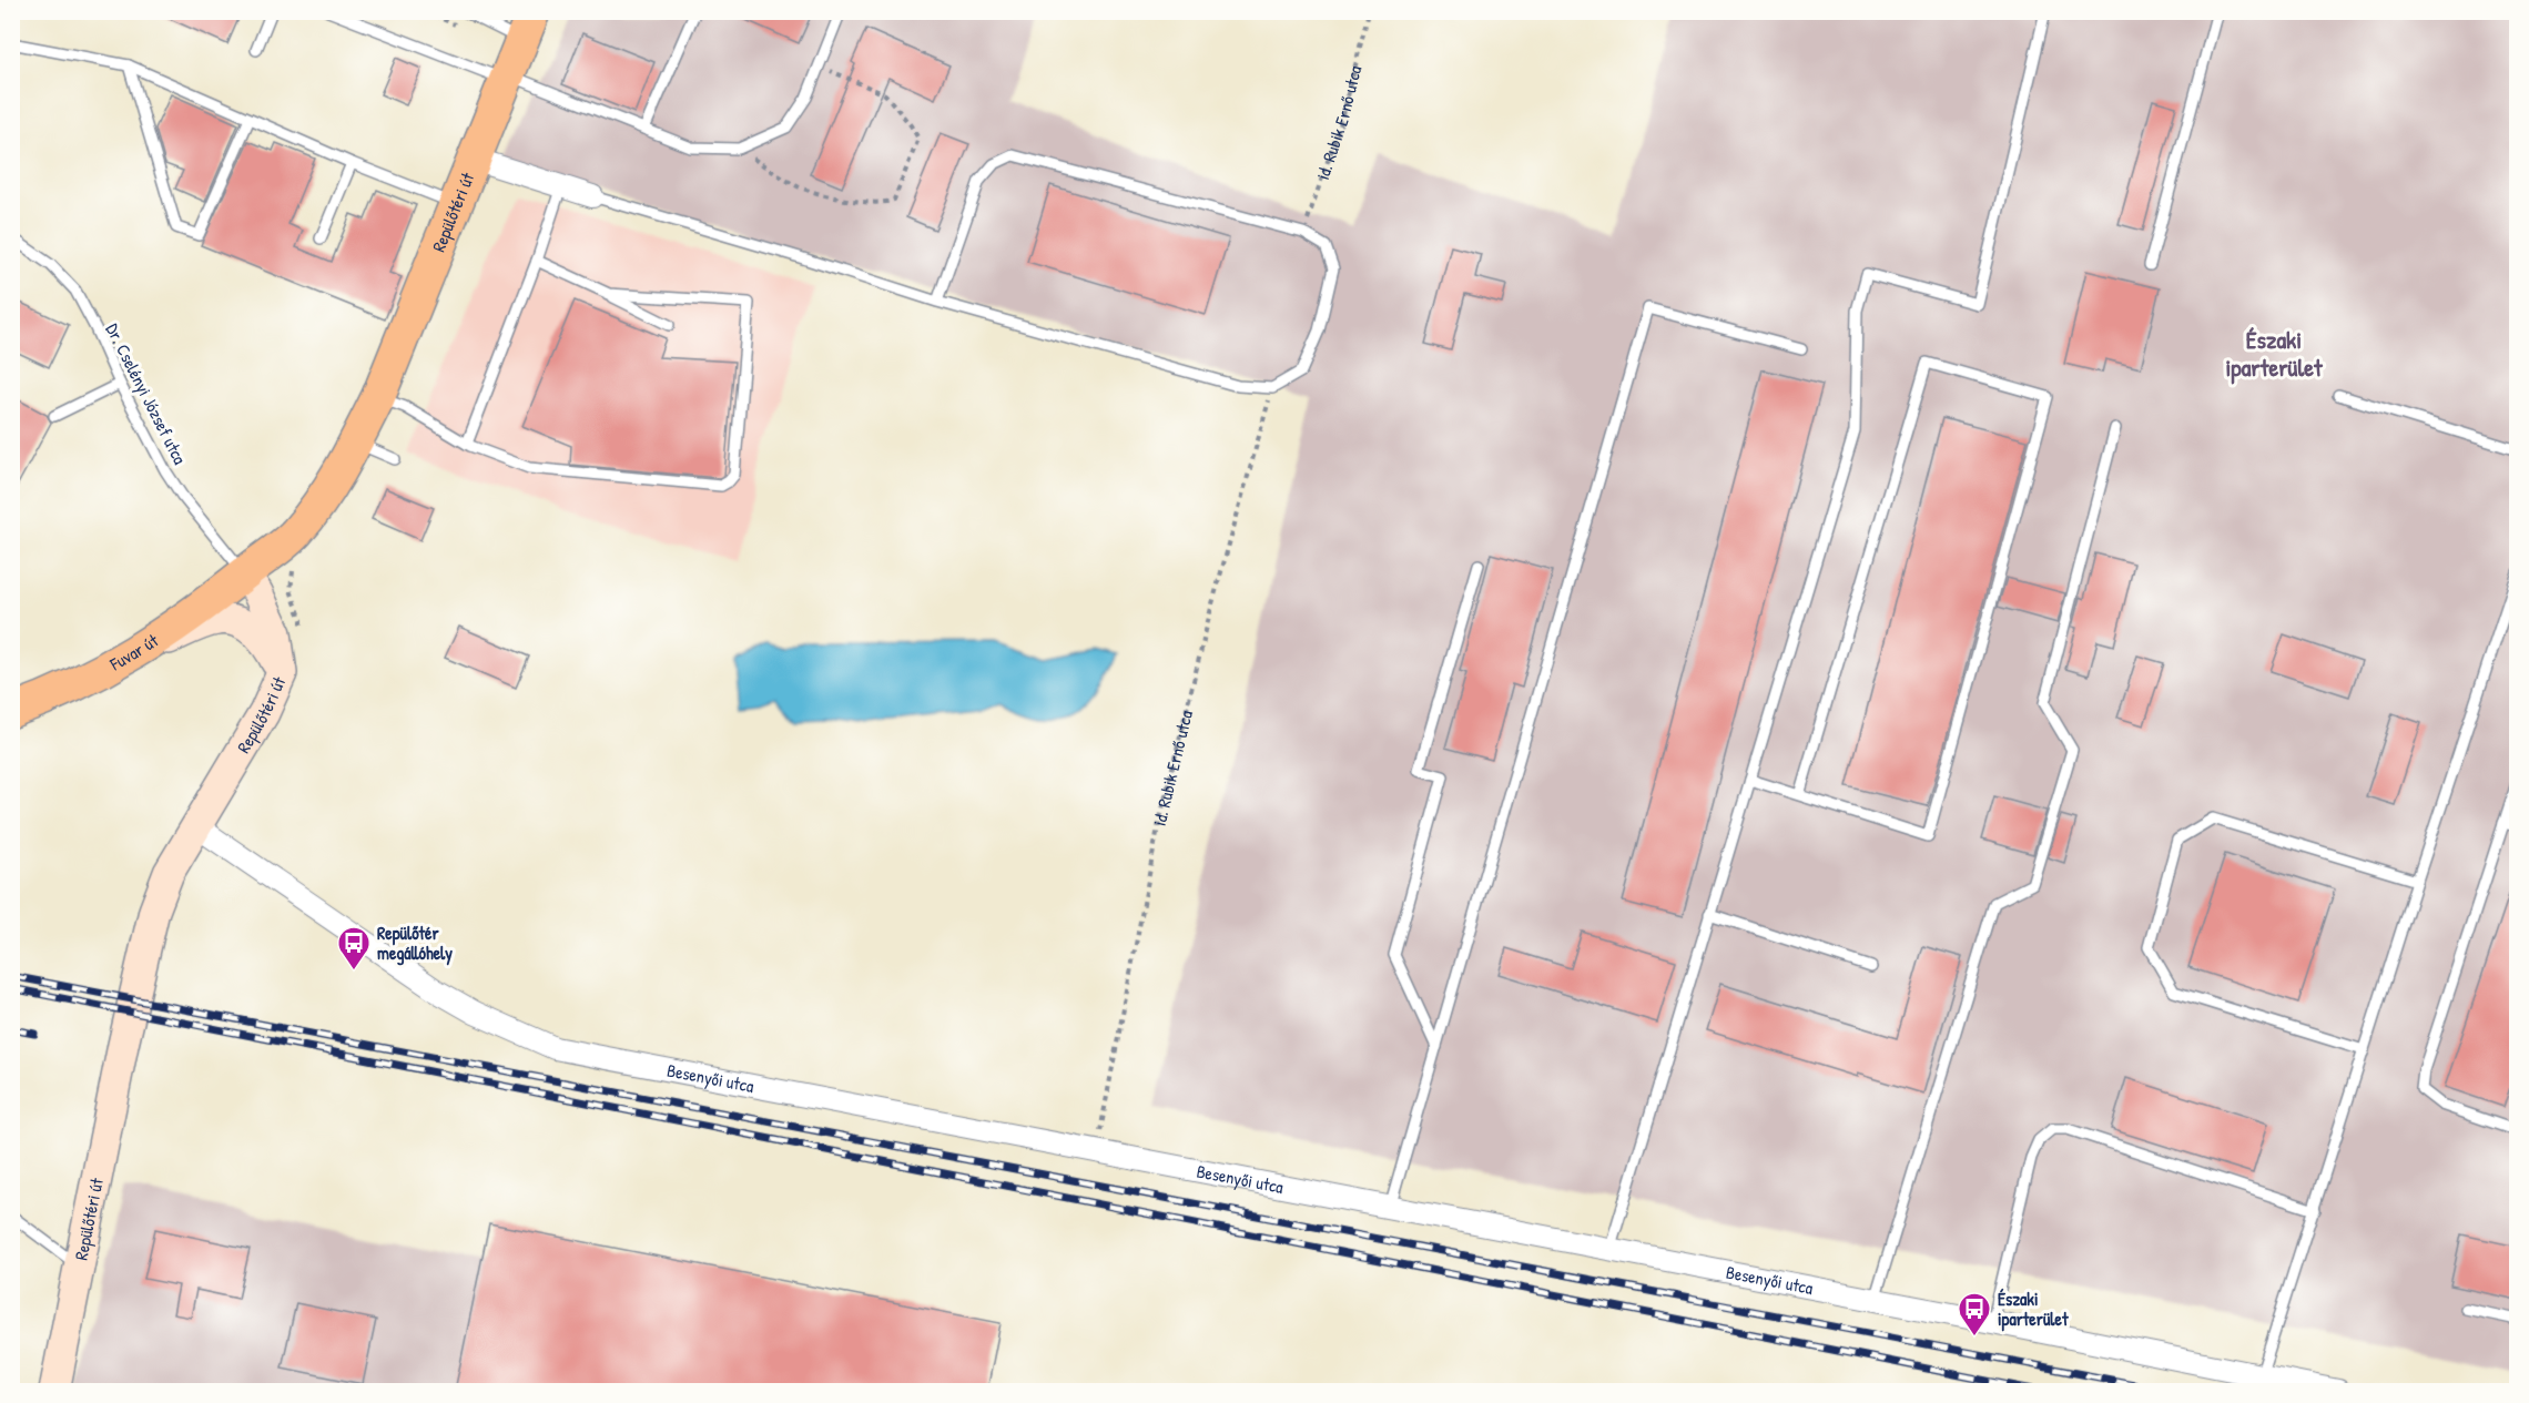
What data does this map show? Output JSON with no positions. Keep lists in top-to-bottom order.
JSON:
{
  "streets": {
    "main road": ["Repülőtéri út", "Fuvar út"],
    "street": ["Besenyői utca"],
    "lane": ["Dr. Cselényi József utca"],
    "path": ["id. Rubik Ernő utca"]
  },
  "crossings": [
    ["id. Rubik Ernő utca", "Besenyői utca"],
    ["Repülőtéri út", "Dr. Cselényi József utca"],
    ["Repülőtéri út", "Fuvar út"],
    ["Repülőtéri út", "Besenyői utca"],
    ["Dr. Cselényi József utca", "Fuvar út"]
  ],
  "districts": ["Északi iparterület"],
  "places": {
    "bus stop": ["Repülőtér megállóhely", "Északi iparterület"]
  }
}
